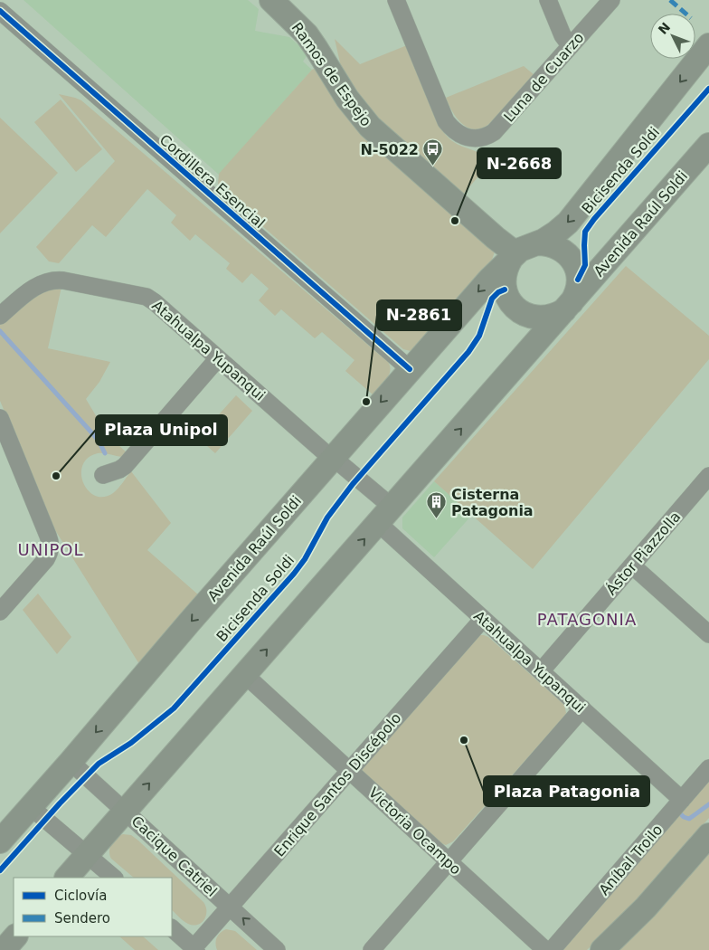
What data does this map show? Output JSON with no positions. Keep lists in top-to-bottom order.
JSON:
{
  "streets": {
    "main road": ["Ramos de Espejo", "Avenida Raúl Soldi"],
    "street": [
      "Luna de Cuarzo",
      "Cordillera Esencial",
      "Atahualpa Yupanqui",
      "Ástor Piazzolla",
      "Enrique Santos Discépolo",
      "Victoria Ocampo",
      "Cacique Catriel",
      "Aníbal Troilo"
    ],
    "cycle path": ["Bicisenda Soldi"]
  },
  "crossings": [
    ["Ramos de Espejo", "Avenida Raúl Soldi"],
    ["Cordillera Esencial", "Avenida Raúl Soldi"],
    ["Avenida Raúl Soldi", "Atahualpa Yupanqui"],
    ["Avenida Raúl Soldi", "Victoria Ocampo"],
    ["Avenida Raúl Soldi", "Cacique Catriel"],
    ["Atahualpa Yupanqui", "Ástor Piazzolla"],
    ["Atahualpa Yupanqui", "Enrique Santos Discépolo"],
    ["Atahualpa Yupanqui", "Aníbal Troilo"],
    ["Enrique Santos Discépolo", "Victoria Ocampo"],
    ["Enrique Santos Discépolo", "Cacique Catriel"]
  ],
  "districts": ["UNIPOL", "PATAGONIA"],
  "places": {
    "bus stop": ["N-5022"],
    "other": [
      "N-2668",
      "N-2861",
      "Plaza Unipol",
      "Plaza Patagonia"
    ],
    "building": ["Cisterna Patagonia"]
  },
  "legend": ["Ciclovía", "Sendero"],
  "north": "top left"
}
